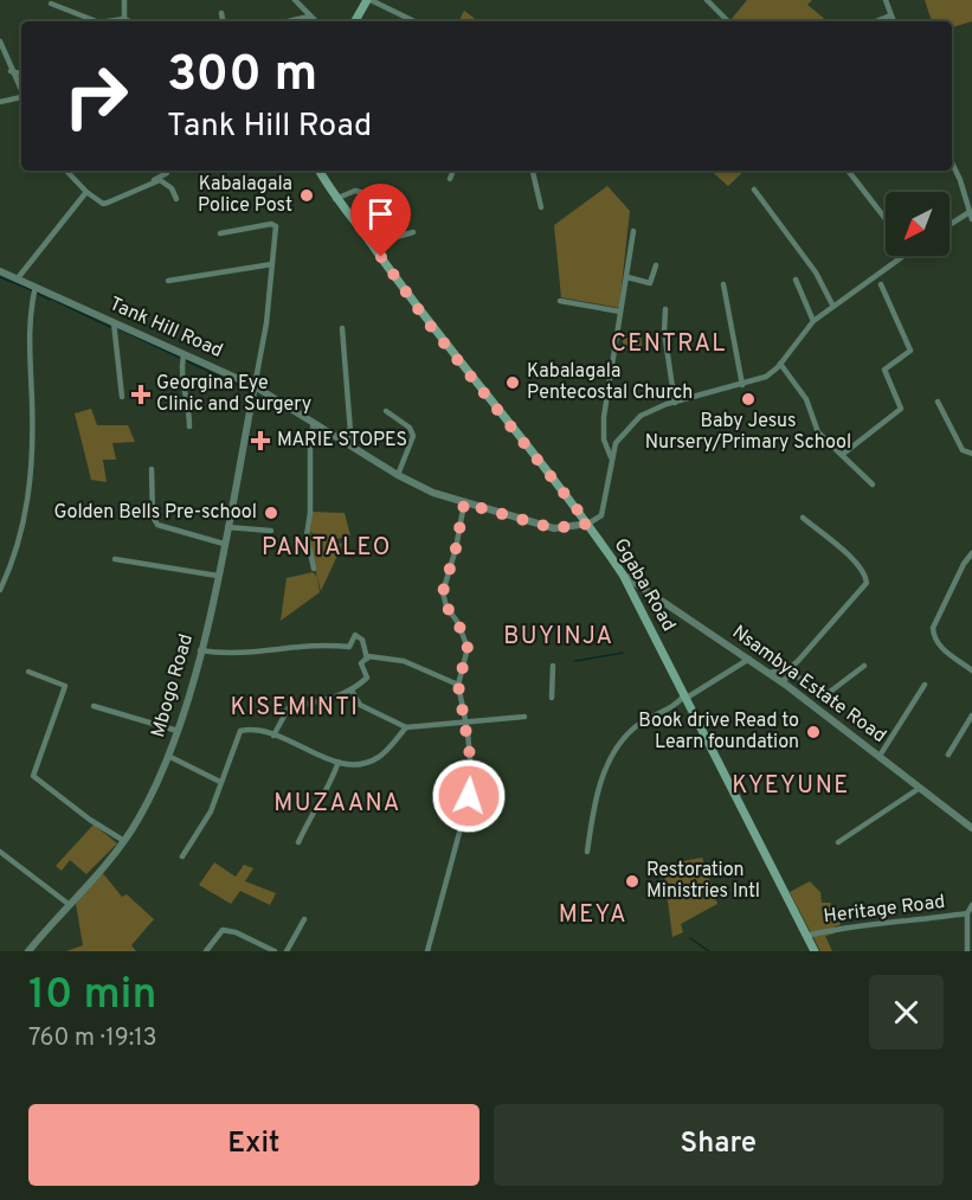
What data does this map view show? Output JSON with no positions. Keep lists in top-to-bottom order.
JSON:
{
  "streets": {
    "main road": ["Ggaba Road"],
    "street": [
      "Tank Hill Road",
      "Nsambya Estate Road",
      "Mbogo Road",
      "Heritage Road"
    ]
  },
  "crossings": [
    ["Tank Hill Road", "Ggaba Road"],
    ["Tank Hill Road", "Mbogo Road"],
    ["Ggaba Road", "Nsambya Estate Road"],
    ["Ggaba Road", "Heritage Road"]
  ],
  "districts": [
    "CENTRAL",
    "PANTALEO",
    "BUYINJA",
    "KISEMINTI",
    "KYEYUNE",
    "MUZAANA",
    "MEYA"
  ],
  "places": {
    "other": [
      "Kabalagala Police Post",
      "Kabalagala Pentecostal Church",
      "Baby Jesus Nursery/Primary School",
      "Golden Bells Pre-school",
      "Book drive Read to Learn foundation",
      "Restoration Ministries Intl"
    ],
    "health": ["Georgina Eye Clinic and Surgery", "MARIE STOPES"]
  },
  "north": "bottom left",
  "page": {
    "turn": ["300 m", "Tank Hill Road"],
    "heading": ["10 min", "760 m · 19:13"],
    "buttons": ["Exit", "Share"]
  }
}
